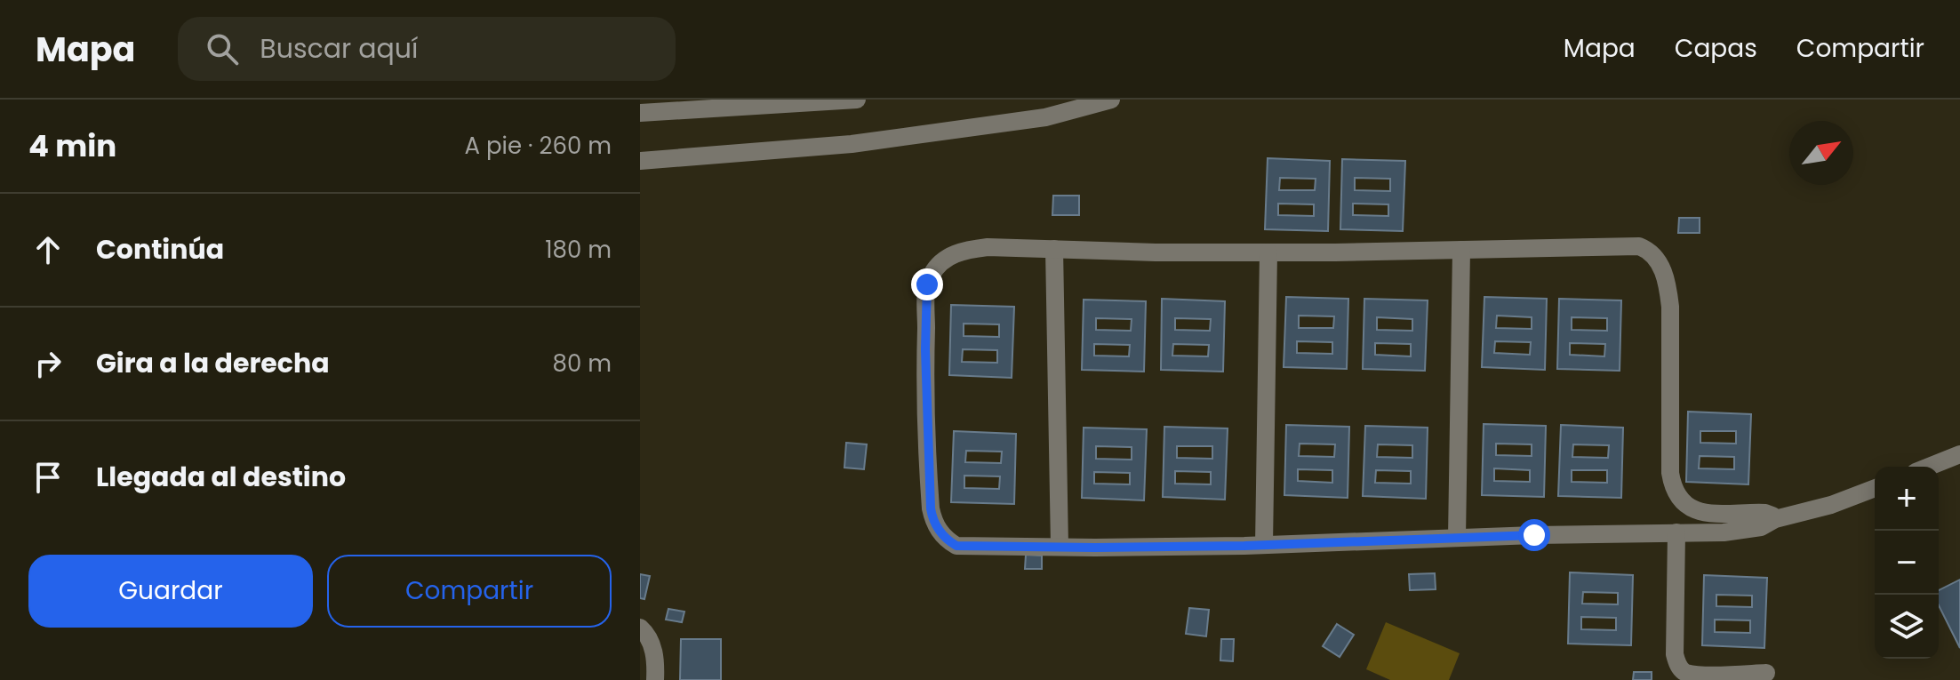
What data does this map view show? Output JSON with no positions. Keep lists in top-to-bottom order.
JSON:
{
  "north": "top right",
  "page": {
    "header": "Mapa",
    "search": "Buscar aquí",
    "nav": ["Mapa", "Capas", "Compartir"],
    "heading": ["4 min", "A pie · 260 m"],
    "list": [
      ["Continúa", "180 m"],
      ["Gira a la derecha", "80 m"],
      "Llegada al destino"
    ],
    "map_buttons": ["+", "−"],
    "buttons": ["Guardar", "Compartir"]
  }
}
